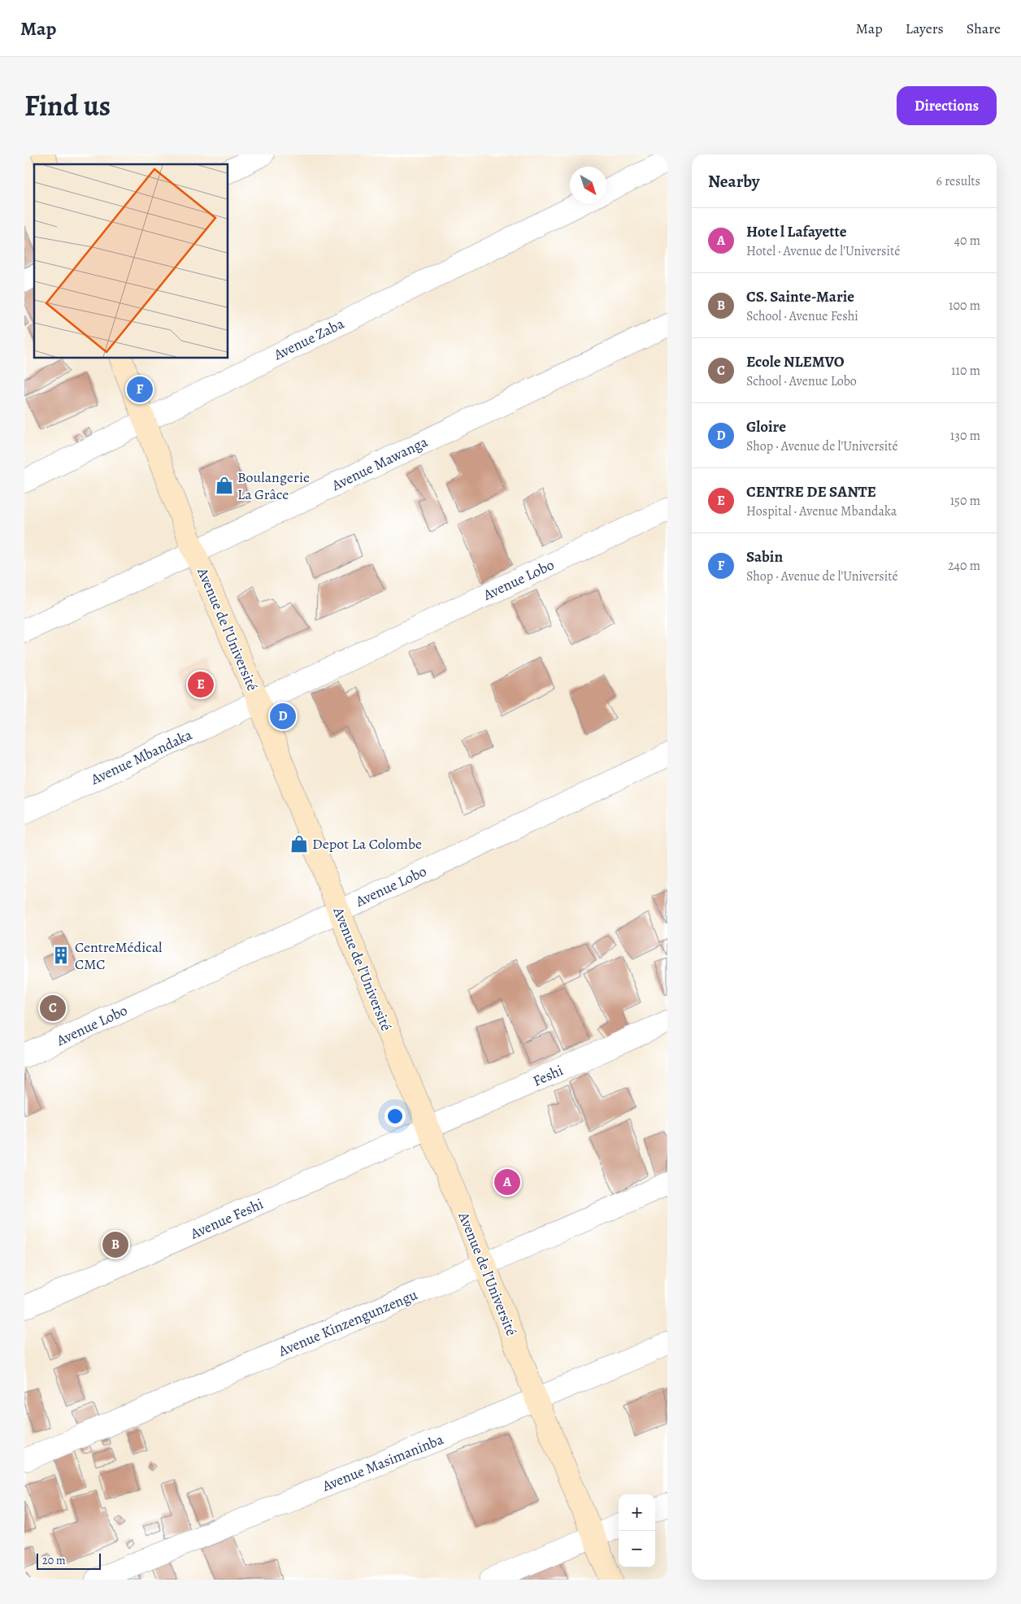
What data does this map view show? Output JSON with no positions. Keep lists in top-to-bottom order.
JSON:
{
  "streets": {
    "main road": ["Avenue de l’Université"],
    "street": [
      "Avenue Zaba",
      "Avenue Mawanga",
      "Avenue Lobo",
      "Avenue Mbandaka",
      "Feshi",
      "Avenue Feshi",
      "Avenue Kinzengunzengu",
      "Avenue Masimaninba"
    ]
  },
  "crossings": [
    ["Avenue Zaba", "Avenue de l’Université"],
    ["Avenue Mawanga", "Avenue de l’Université"],
    ["Avenue Lobo", "Avenue de l’Université"],
    ["Avenue Lobo", "Avenue Mbandaka"],
    ["Avenue de l’Université", "Avenue Mbandaka"],
    ["Avenue de l’Université", "Feshi"],
    ["Avenue de l’Université", "Avenue Feshi"],
    ["Avenue de l’Université", "Avenue Kinzengunzengu"],
    ["Avenue de l’Université", "Avenue Masimaninba"],
    ["Feshi", "Avenue Feshi"]
  ],
  "places": {
    "shop": ["Boulangerie La Grâce", "Depot La Colombe"],
    "building": ["CentreMédical CMC"]
  },
  "scale_bar": "20 m",
  "north": "bottom right",
  "page": {
    "header": "Map",
    "nav": ["Map", "Layers", "Share"],
    "title": "Find us",
    "buttons": "Directions",
    "heading": ["Nearby", "6 results"],
    "list": [
      {
        "mark": "A",
        "name": "Hote l Lafayette",
        "note": "Hotel · Avenue de l’Université",
        "value": "40 m"
      },
      {
        "mark": "B",
        "name": "CS. Sainte-Marie",
        "note": "School · Avenue Feshi",
        "value": "100 m"
      },
      {
        "mark": "C",
        "name": "Ecole NLEMVO",
        "note": "School · Avenue Lobo",
        "value": "110 m"
      },
      {
        "mark": "D",
        "name": "Gloire",
        "note": "Shop · Avenue de l’Université",
        "value": "130 m"
      },
      {
        "mark": "E",
        "name": "CENTRE DE SANTE",
        "note": "Hospital · Avenue Mbandaka",
        "value": "150 m"
      },
      {
        "mark": "F",
        "name": "Sabin",
        "note": "Shop · Avenue de l’Université",
        "value": "240 m"
      }
    ],
    "pins": [
      "F",
      "E",
      "D",
      "C",
      "A",
      "B"
    ],
    "map_buttons": ["+", "−"],
    "scale": "20 m"
  }
}
